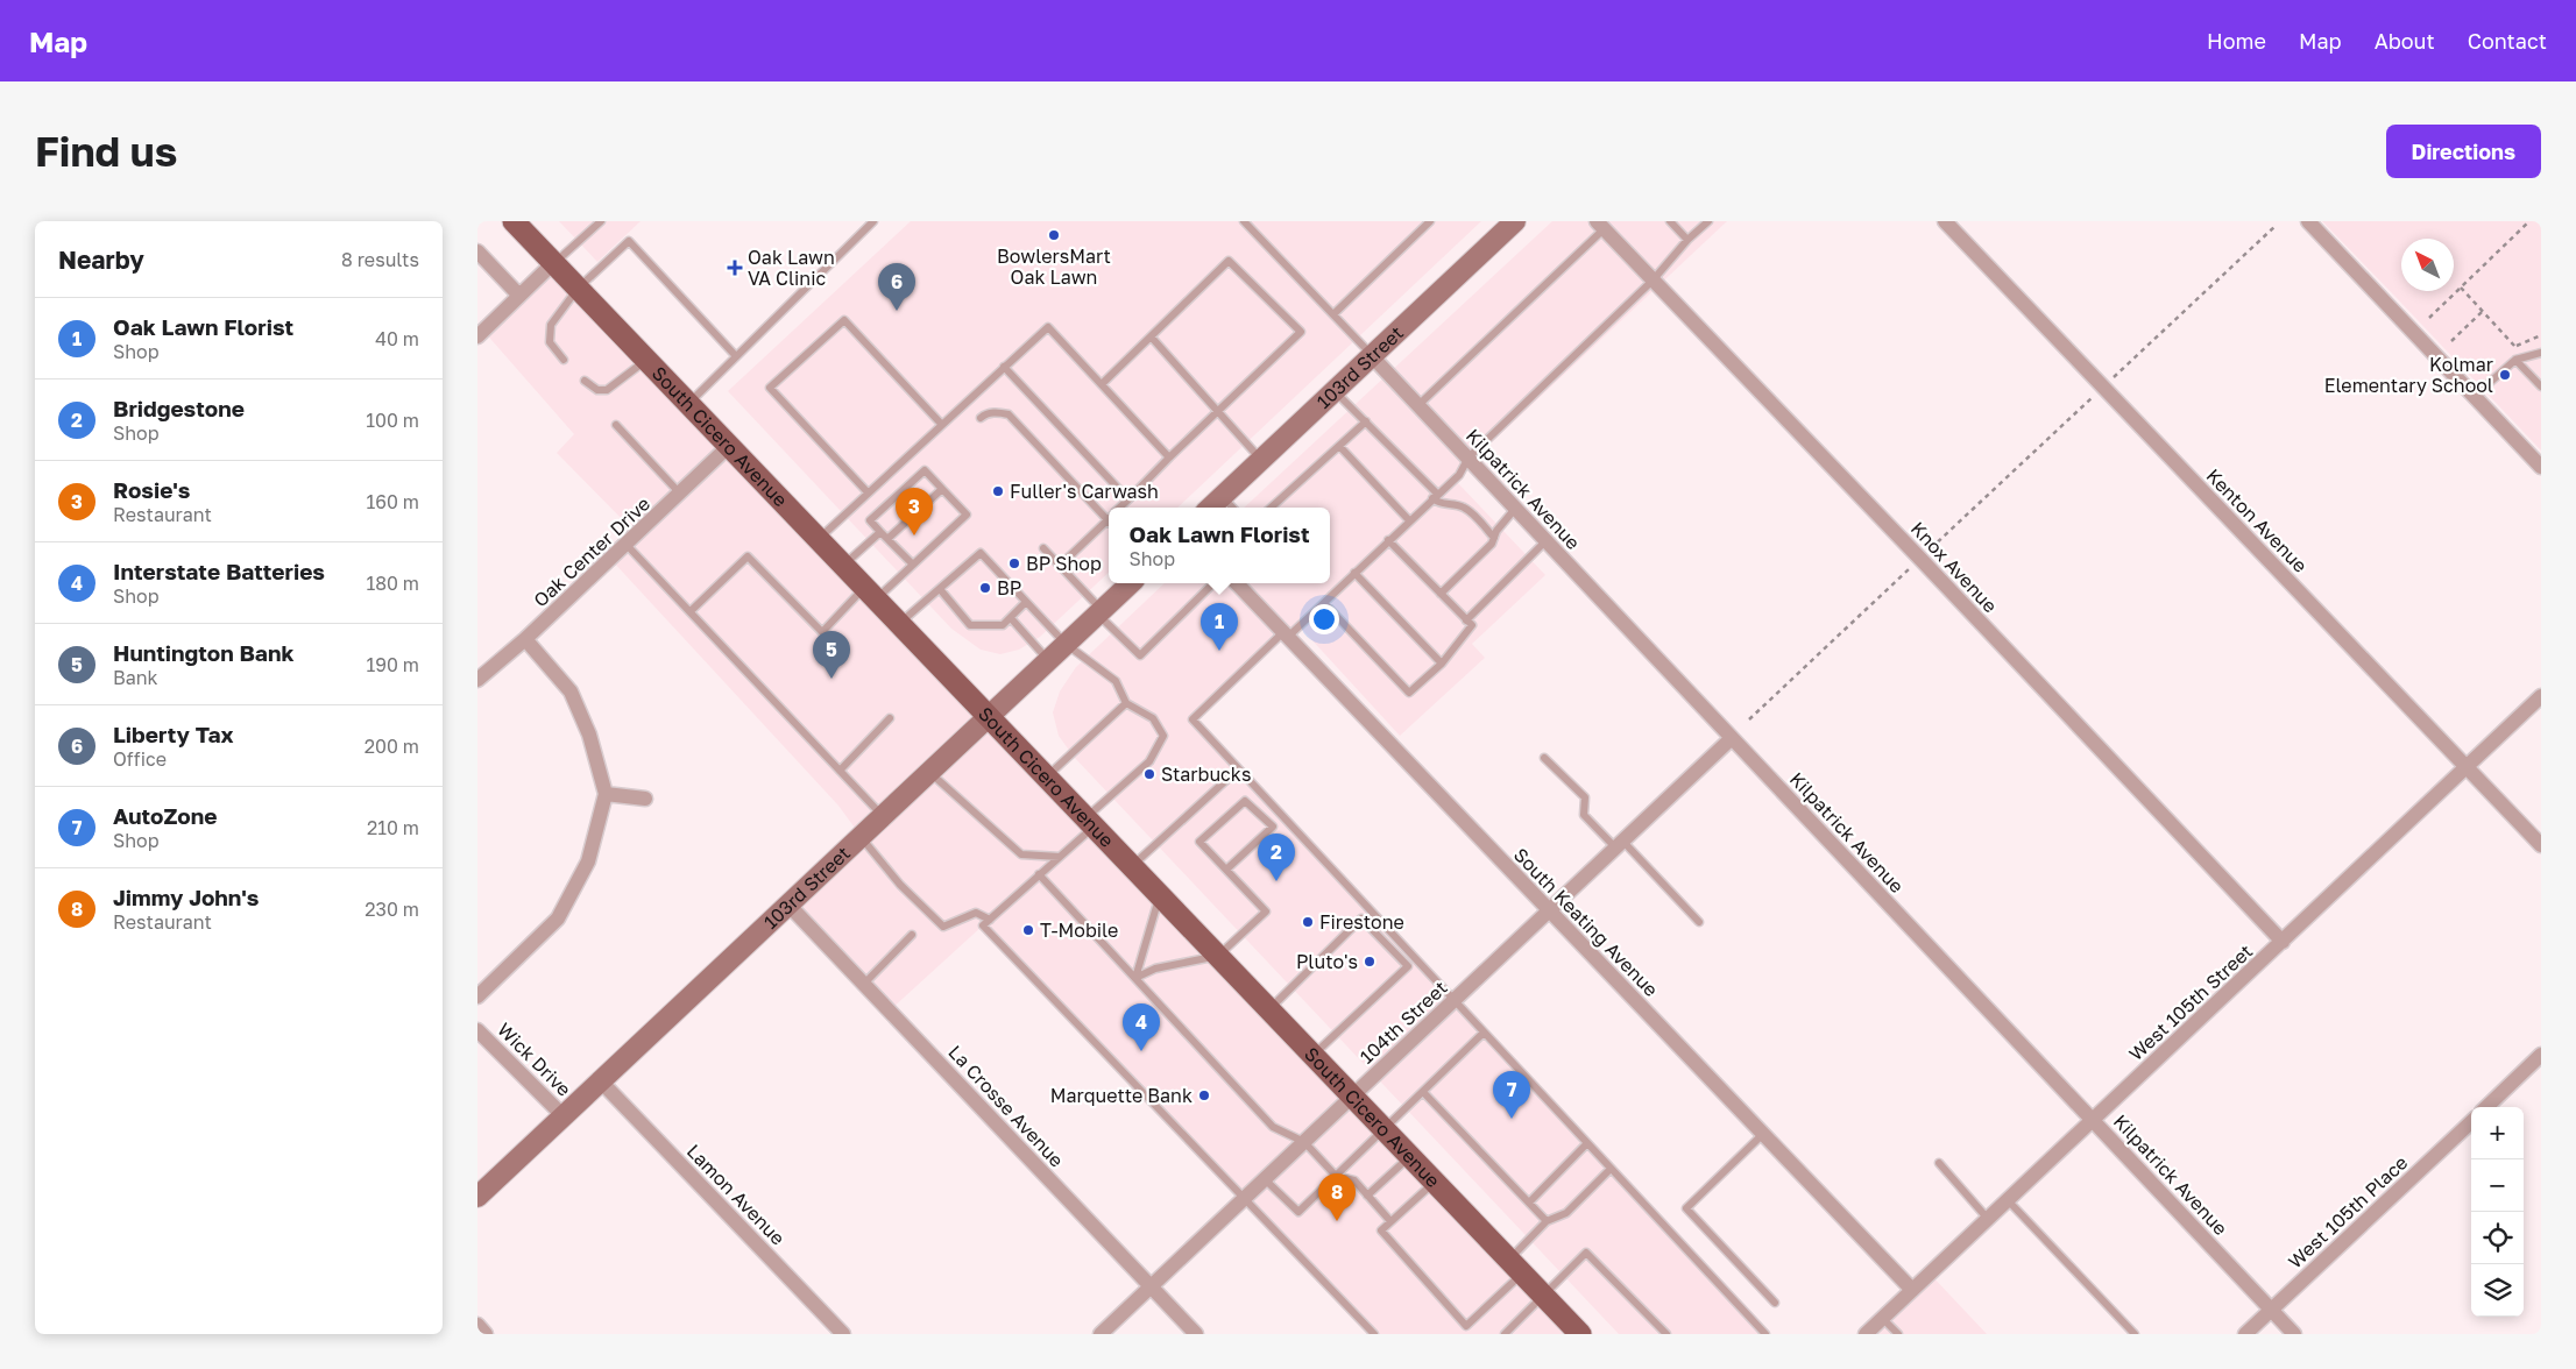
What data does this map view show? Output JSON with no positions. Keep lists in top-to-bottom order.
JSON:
{
  "streets": {
    "main road": ["103rd Street", "South Cicero Avenue"],
    "street": [
      "Kilpatrick Avenue",
      "Kenton Avenue",
      "Oak Center Drive",
      "Knox Avenue",
      "South Keating Avenue",
      "West 105th Street",
      "104th Street",
      "Wick Drive",
      "La Crosse Avenue",
      "Lamon Avenue",
      "West 105th Place"
    ]
  },
  "crossings": [
    ["103rd Street", "South Cicero Avenue"],
    ["103rd Street", "Kilpatrick Avenue"],
    ["103rd Street", "Wick Drive"],
    ["103rd Street", "La Crosse Avenue"],
    ["103rd Street", "Lamon Avenue"],
    ["South Cicero Avenue", "Oak Center Drive"],
    ["South Cicero Avenue", "104th Street"],
    ["Kilpatrick Avenue", "West 105th Street"],
    ["Kilpatrick Avenue", "104th Street"],
    ["Kilpatrick Avenue", "West 105th Place"],
    ["Kenton Avenue", "West 105th Street"],
    ["Knox Avenue", "West 105th Street"],
    ["South Keating Avenue", "West 105th Street"],
    ["South Keating Avenue", "104th Street"],
    ["104th Street", "La Crosse Avenue"]
  ],
  "places": {
    "other": [
      "BowlersMart Oak Lawn",
      "Kolmar Elementary School",
      "Fuller's Carwash",
      "BP Shop",
      "BP",
      "Starbucks",
      "Firestone",
      "T-Mobile",
      "Pluto's",
      "Marquette Bank"
    ],
    "health": ["Oak Lawn VA Clinic"]
  },
  "north": "top left",
  "page": {
    "header": "Map",
    "nav": [
      "Home",
      "Map",
      "About",
      "Contact"
    ],
    "buttons": "Directions",
    "title": "Find us",
    "heading": ["Nearby", "8 results"],
    "pins": [
      "6",
      "3",
      "1",
      "5",
      "2",
      "4",
      "7",
      "8"
    ],
    "list": [
      {
        "mark": "1",
        "name": "Oak Lawn Florist",
        "note": "Shop",
        "value": "40 m"
      },
      {
        "mark": "2",
        "name": "Bridgestone",
        "note": "Shop",
        "value": "100 m"
      },
      {
        "mark": "3",
        "name": "Rosie's",
        "note": "Restaurant",
        "value": "160 m"
      },
      {
        "mark": "4",
        "name": "Interstate Batteries",
        "note": "Shop",
        "value": "180 m"
      },
      {
        "mark": "5",
        "name": "Huntington Bank",
        "note": "Bank",
        "value": "190 m"
      },
      {
        "mark": "6",
        "name": "Liberty Tax",
        "note": "Office",
        "value": "200 m"
      },
      {
        "mark": "7",
        "name": "AutoZone",
        "note": "Shop",
        "value": "210 m"
      },
      {
        "mark": "8",
        "name": "Jimmy John's",
        "note": "Restaurant",
        "value": "230 m"
      }
    ],
    "popup": ["Oak Lawn Florist", "Shop"],
    "map_buttons": ["+", "−"]
  }
}
